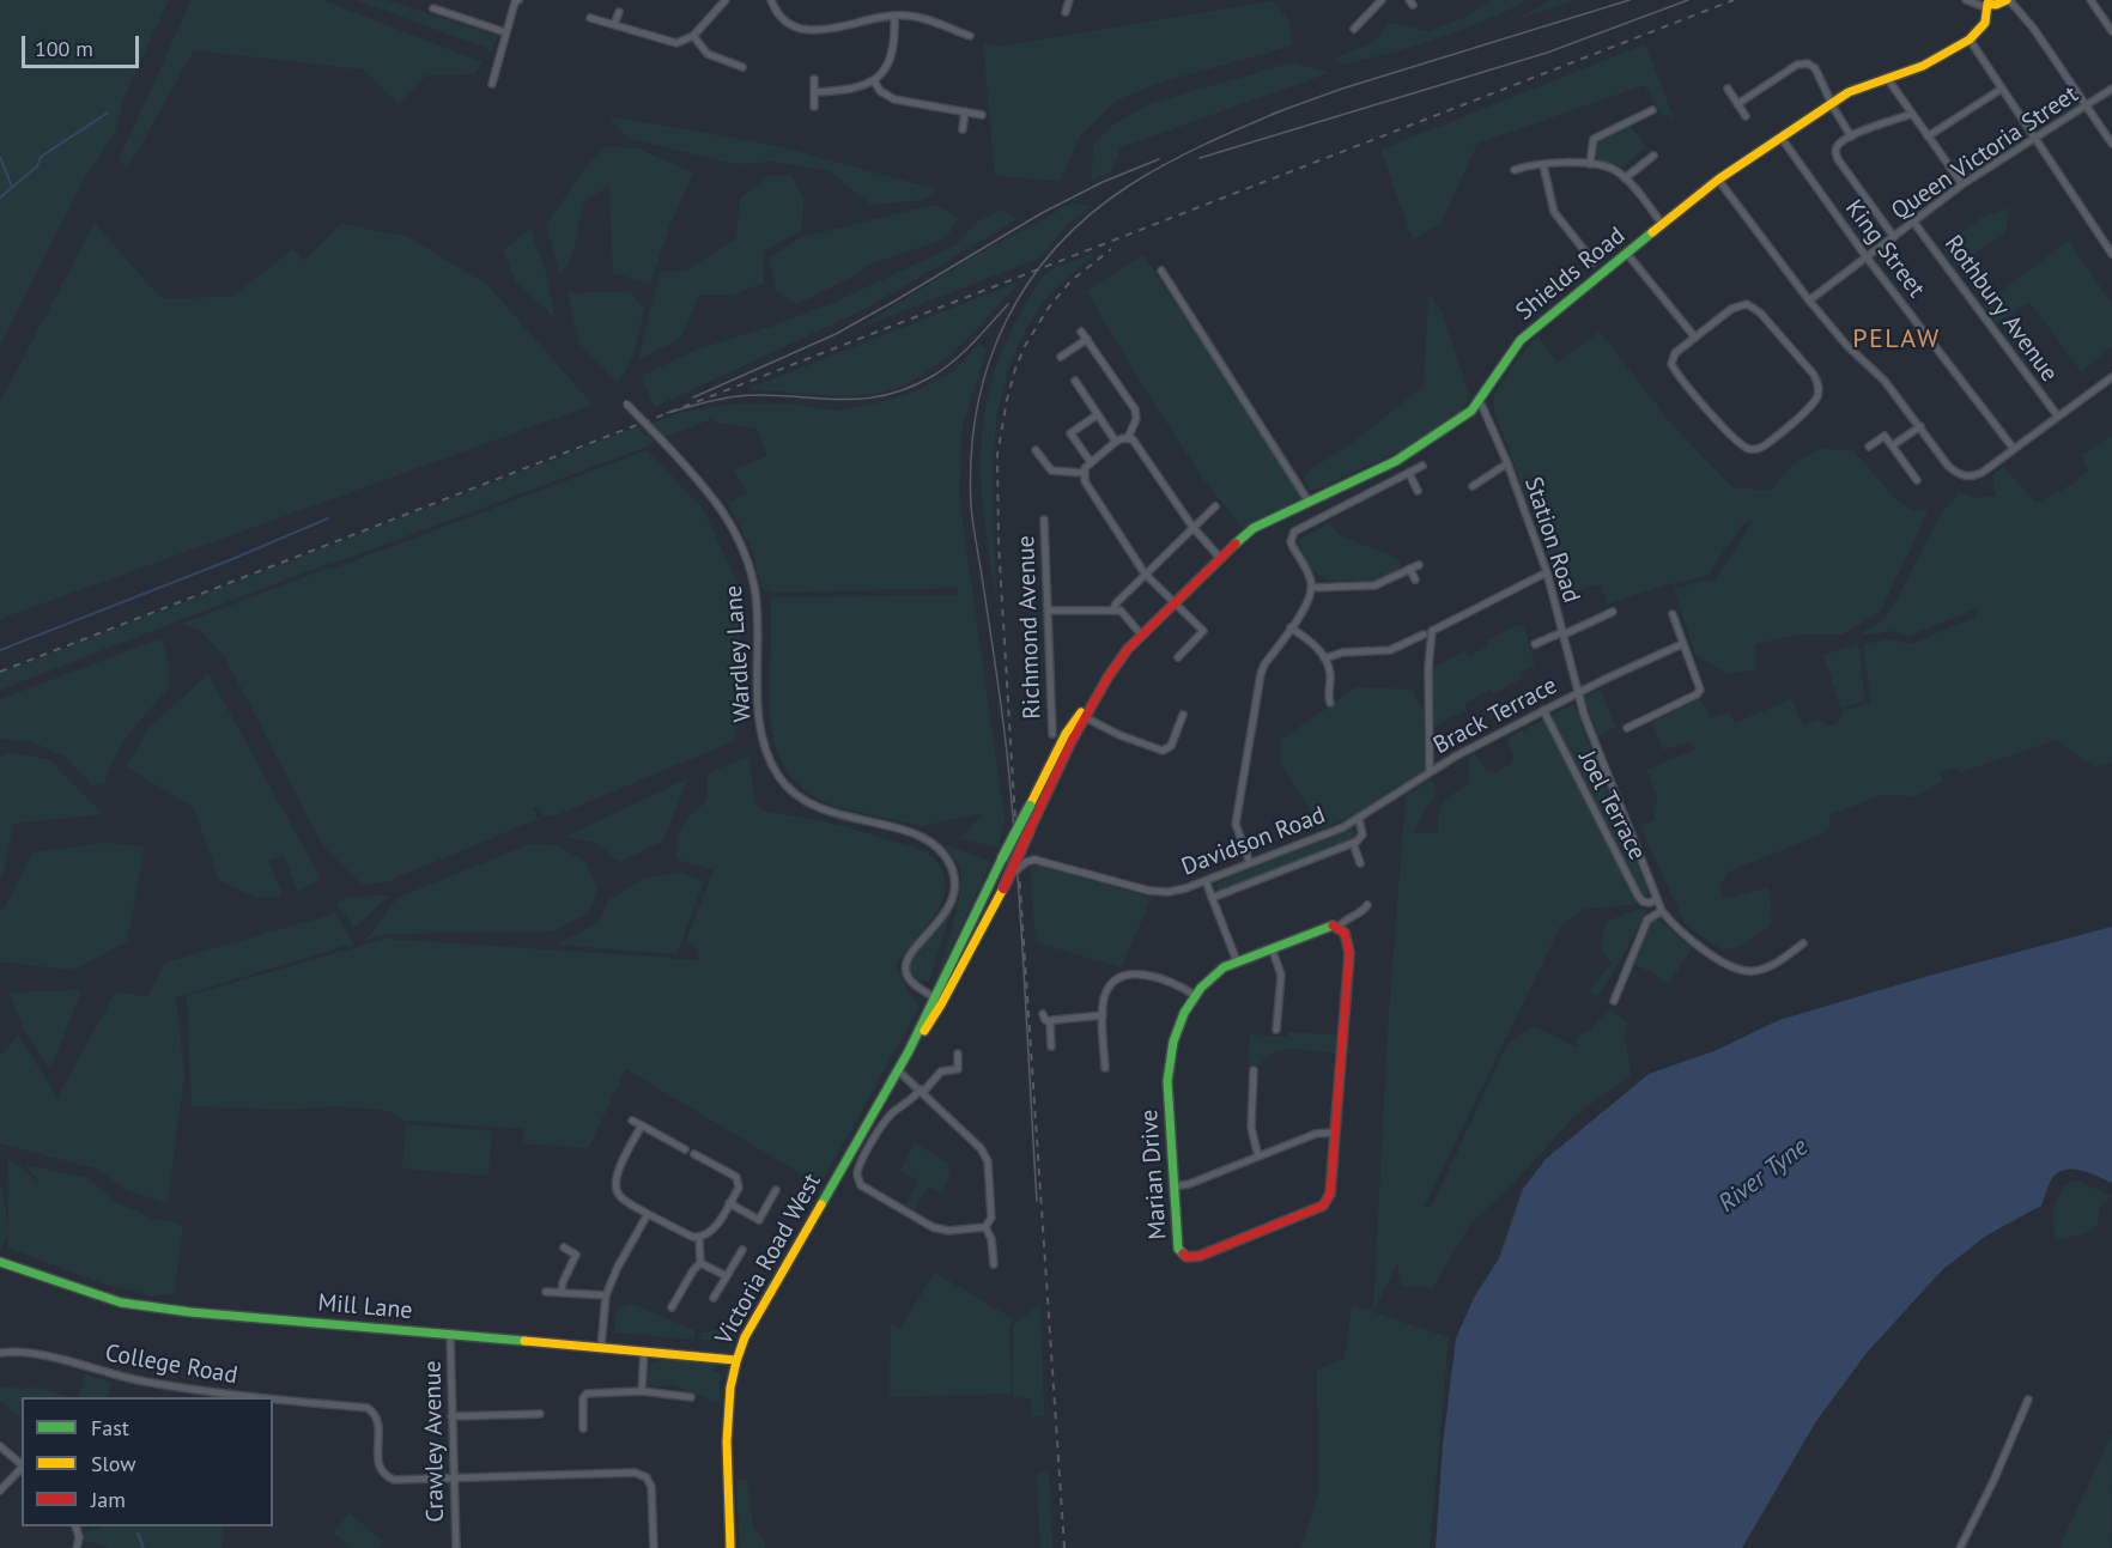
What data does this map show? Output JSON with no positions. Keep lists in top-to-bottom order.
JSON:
{
  "streets": {
    "main road": [
      "Shields Road",
      "Marian Drive",
      "Victoria Road West",
      "Mill Lane"
    ],
    "street": [
      "Queen Victoria Street",
      "King Street",
      "Rothbury Avenue",
      "Station Road",
      "Richmond Avenue",
      "Wardley Lane",
      "Brack Terrace",
      "Joel Terrace",
      "Davidson Road",
      "College Road",
      "Crawley Avenue"
    ]
  },
  "crossings": [
    ["Queen Victoria Street", "King Street"],
    ["Queen Victoria Street", "Rothbury Avenue"],
    ["King Street", "Shields Road"],
    ["Shields Road", "Station Road"],
    ["Station Road", "Brack Terrace"],
    ["Station Road", "Joel Terrace"],
    ["Wardley Lane", "Victoria Road West"],
    ["Brack Terrace", "Joel Terrace"],
    ["Brack Terrace", "Davidson Road"],
    ["Victoria Road West", "Mill Lane"],
    ["Mill Lane", "Crawley Avenue"],
    ["College Road", "Crawley Avenue"]
  ],
  "districts": ["PELAW"],
  "water": ["River Tyne"],
  "legend": ["Fast", "Slow", "Jam"],
  "scale_bar": "100 m"
}
